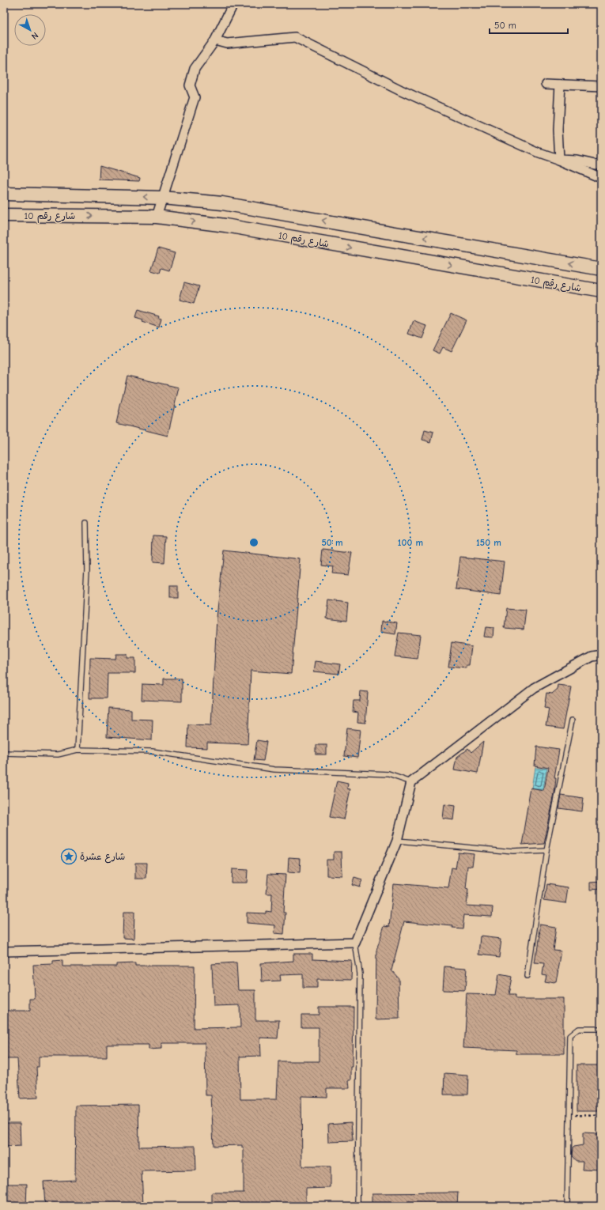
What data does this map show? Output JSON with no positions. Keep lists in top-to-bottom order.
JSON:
{
  "streets": {
    "main road": ["شارع رقم 10"]
  },
  "places": {
    "place": ["شارع عشرة"]
  },
  "scale_bar": "50 m",
  "north": "bottom right",
  "rings": ["50 m", "100 m", "150 m"]
}
